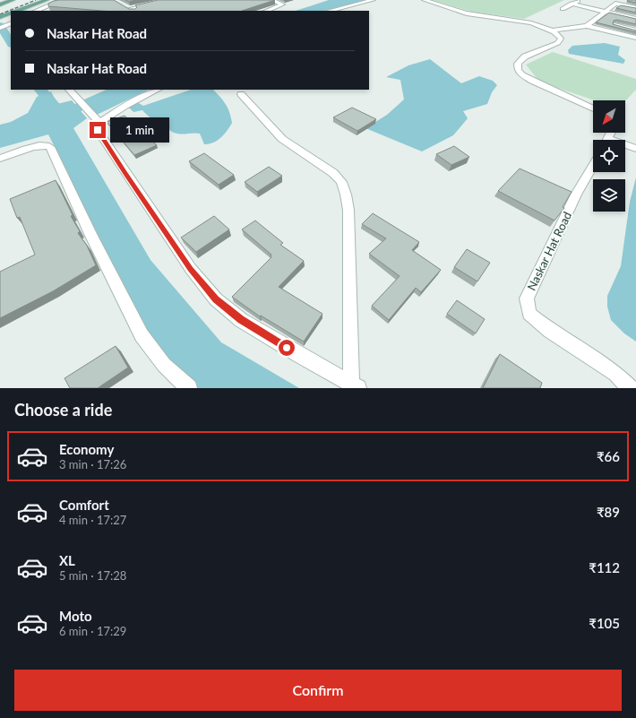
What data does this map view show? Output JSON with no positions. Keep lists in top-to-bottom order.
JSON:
{
  "streets": {
    "street": ["Naskar Hat Road"]
  },
  "north": "bottom left",
  "page": {
    "banner": ["Naskar Hat Road", "Naskar Hat Road"],
    "bubble": "1 min",
    "heading": "Choose a ride",
    "list": [
      {
        "name": "Economy",
        "note": "3 min · 17:26",
        "value": "₹66"
      },
      {
        "name": "Comfort",
        "note": "4 min · 17:27",
        "value": "₹89"
      },
      {
        "name": "XL",
        "note": "5 min · 17:28",
        "value": "₹112"
      },
      {
        "name": "Moto",
        "note": "6 min · 17:29",
        "value": "₹105"
      }
    ],
    "buttons": "Confirm"
  }
}
